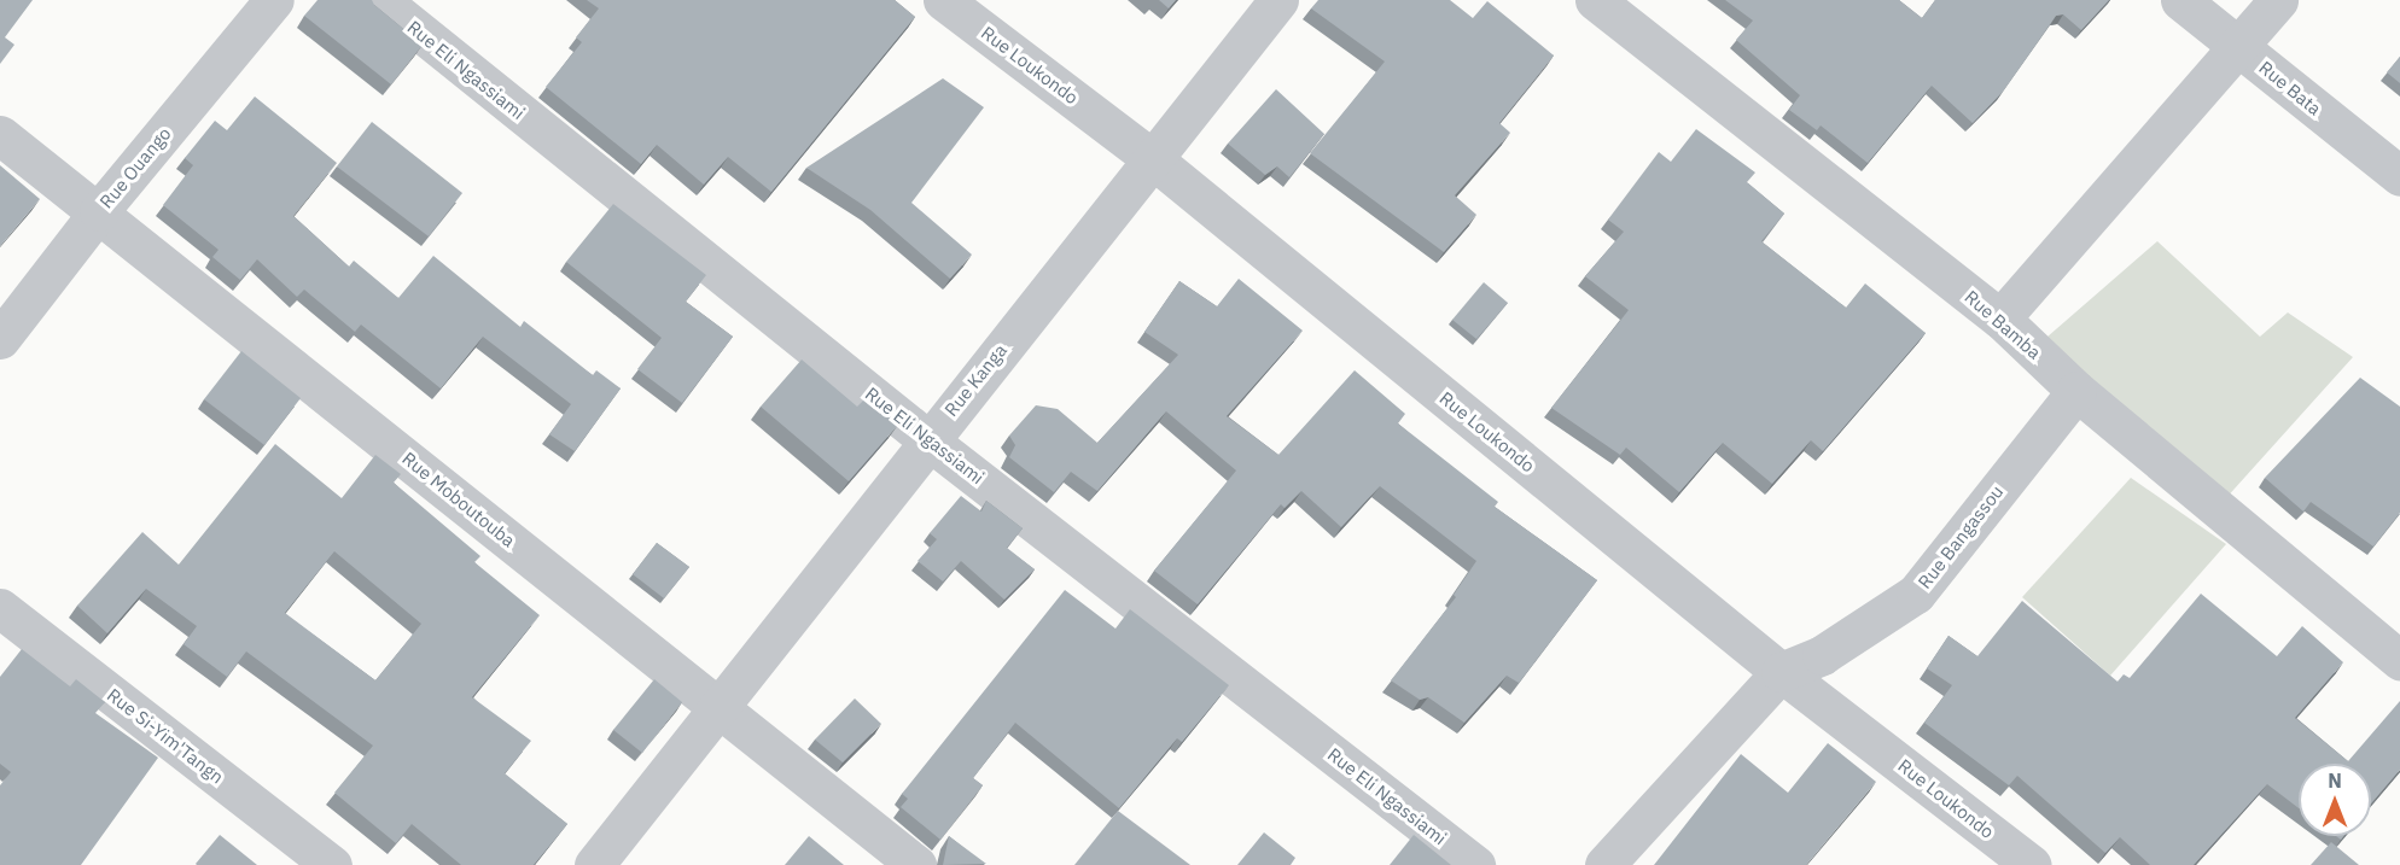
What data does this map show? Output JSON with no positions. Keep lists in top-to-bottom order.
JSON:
{
  "streets": {
    "street": [
      "Rue Loukondo",
      "Rue Eli Ngassiami",
      "Rue Bata",
      "Rue Ouango",
      "Rue Bamba",
      "Rue Kanga",
      "Rue Moboutouba",
      "Rue Bangassou",
      "Rue Si-Yim'Tangn"
    ]
  },
  "crossings": [
    ["Rue Loukondo", "Rue Kanga"],
    ["Rue Loukondo", "Rue Bangassou"],
    ["Rue Eli Ngassiami", "Rue Kanga"],
    ["Rue Ouango", "Rue Moboutouba"],
    ["Rue Bamba", "Rue Bangassou"],
    ["Rue Kanga", "Rue Moboutouba"]
  ],
  "north": "top"
}
